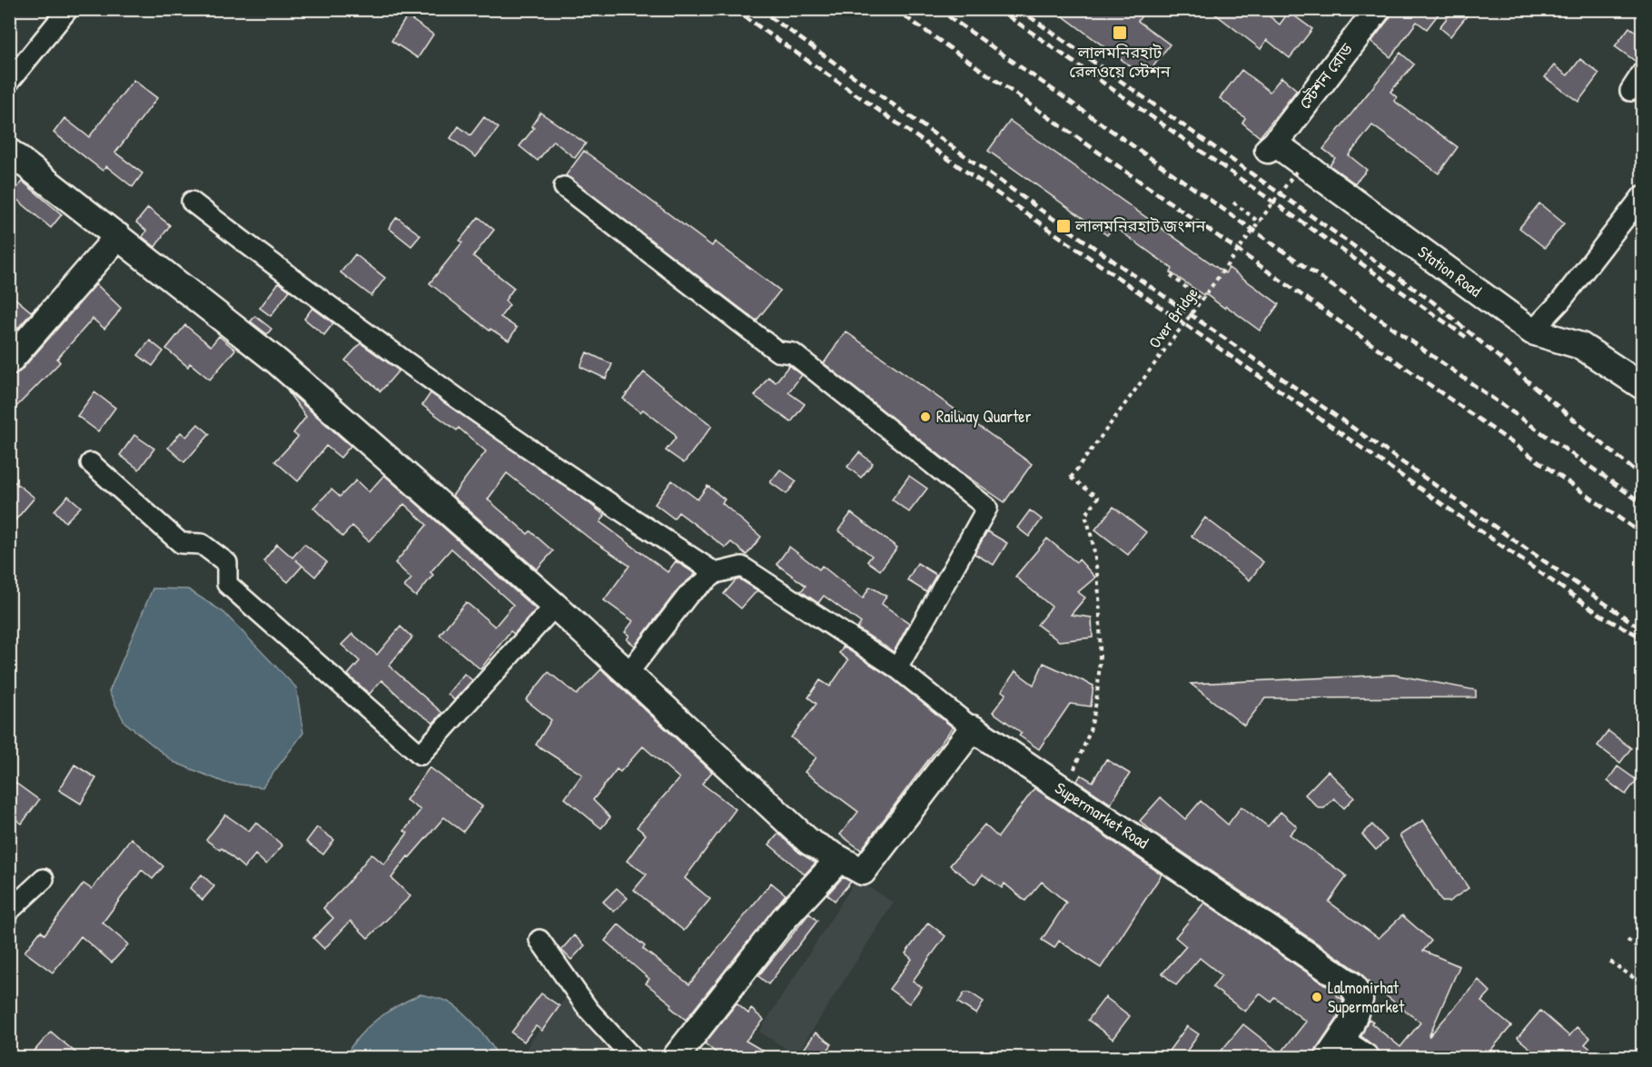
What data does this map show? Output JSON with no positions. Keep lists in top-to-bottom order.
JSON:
{
  "streets": {
    "main road": ["স্টেশন রোড", "Station Road", "Supermarket Road"],
    "path": ["Over Bridge"]
  },
  "crossings": [
    ["স্টেশন রোড", "Station Road"],
    ["Over Bridge", "Supermarket Road"]
  ],
  "places": {
    "transit": ["লালমনিরহাট রেলওয়ে স্টেশন", "লালমনিরহাট জংশন"],
    "other": ["Railway Quarter", "Lalmonirhat Supermarket"]
  }
}
